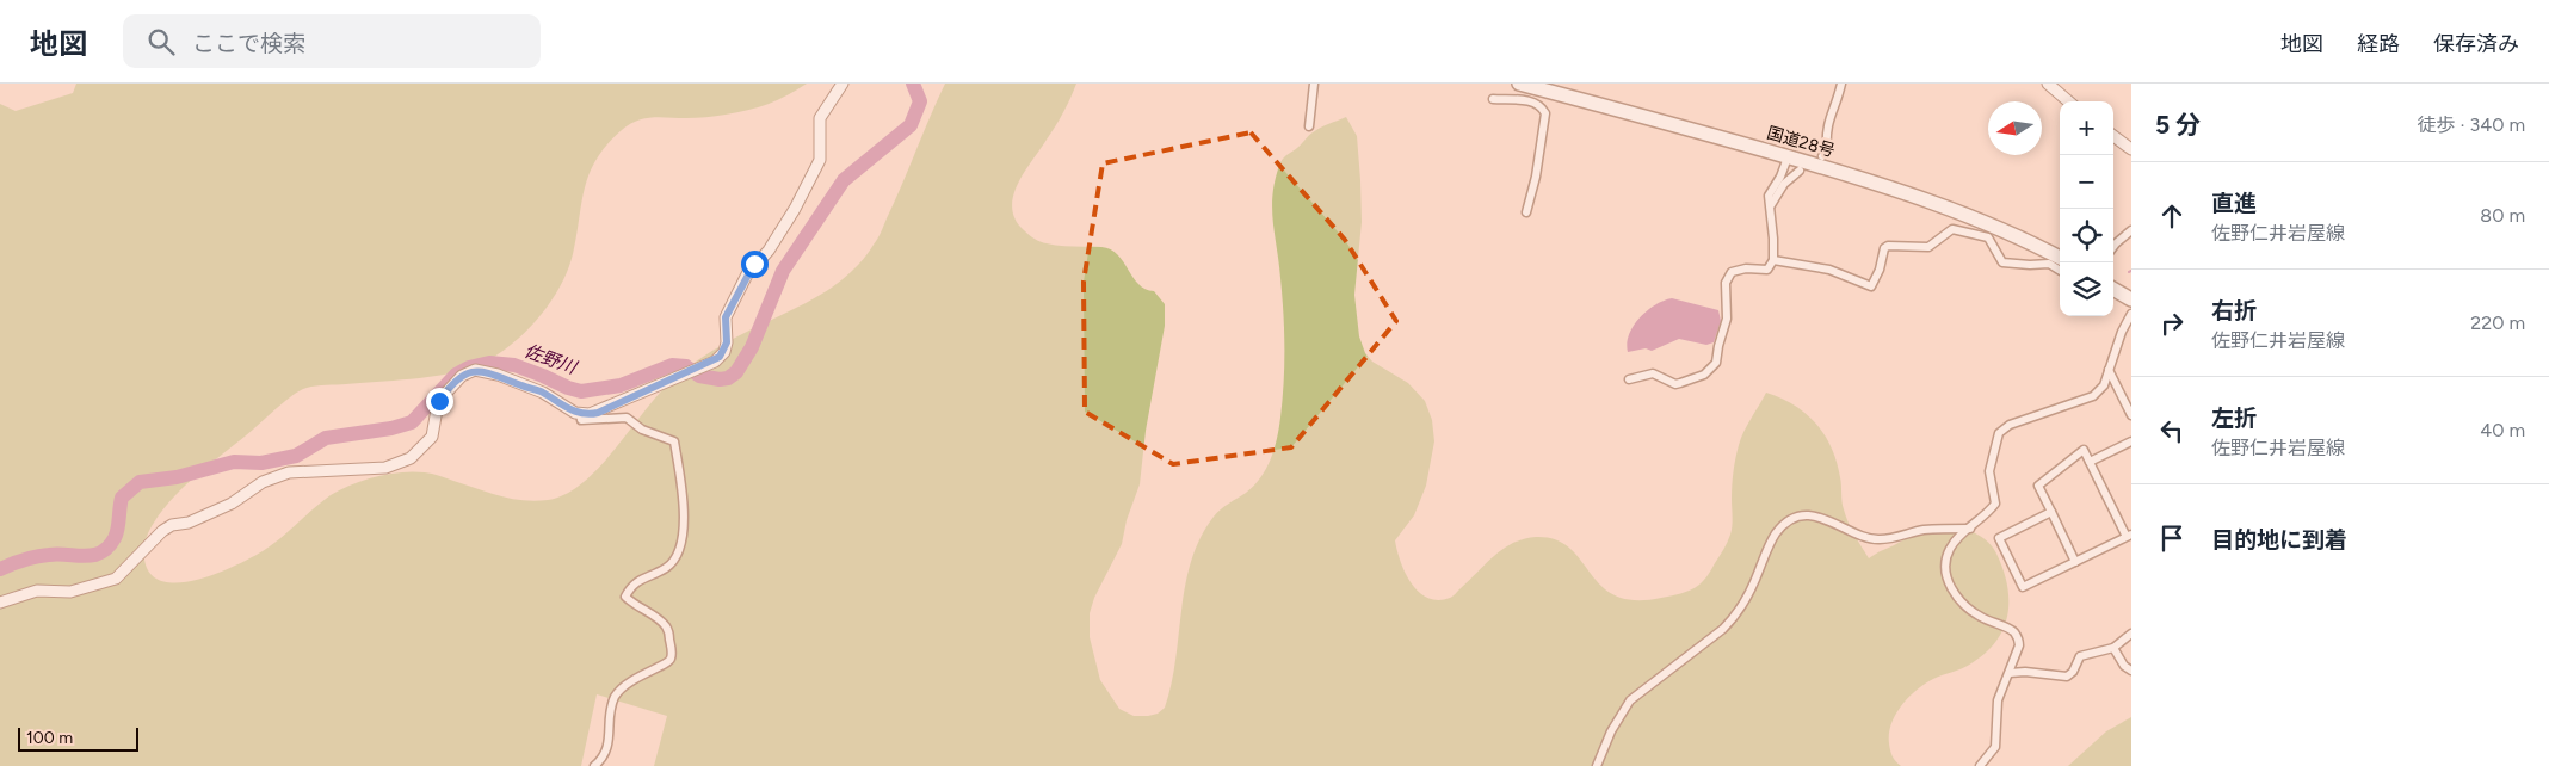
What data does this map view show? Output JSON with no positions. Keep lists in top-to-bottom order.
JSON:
{
  "streets": {
    "highway": ["国道28号"]
  },
  "water": ["佐野川"],
  "scale_bar": "100 m",
  "north": "left",
  "page": {
    "header": "地図",
    "search": "ここで検索",
    "nav": ["地図", "経路", "保存済み"],
    "heading": ["5 分", "徒歩 · 340 m"],
    "map_buttons": ["+", "−"],
    "list": [
      ["直進", "佐野仁井岩屋線", "80 m"],
      ["右折", "佐野仁井岩屋線", "220 m"],
      ["左折", "佐野仁井岩屋線", "40 m"],
      "目的地に到着"
    ],
    "scale": "100 m"
  }
}
